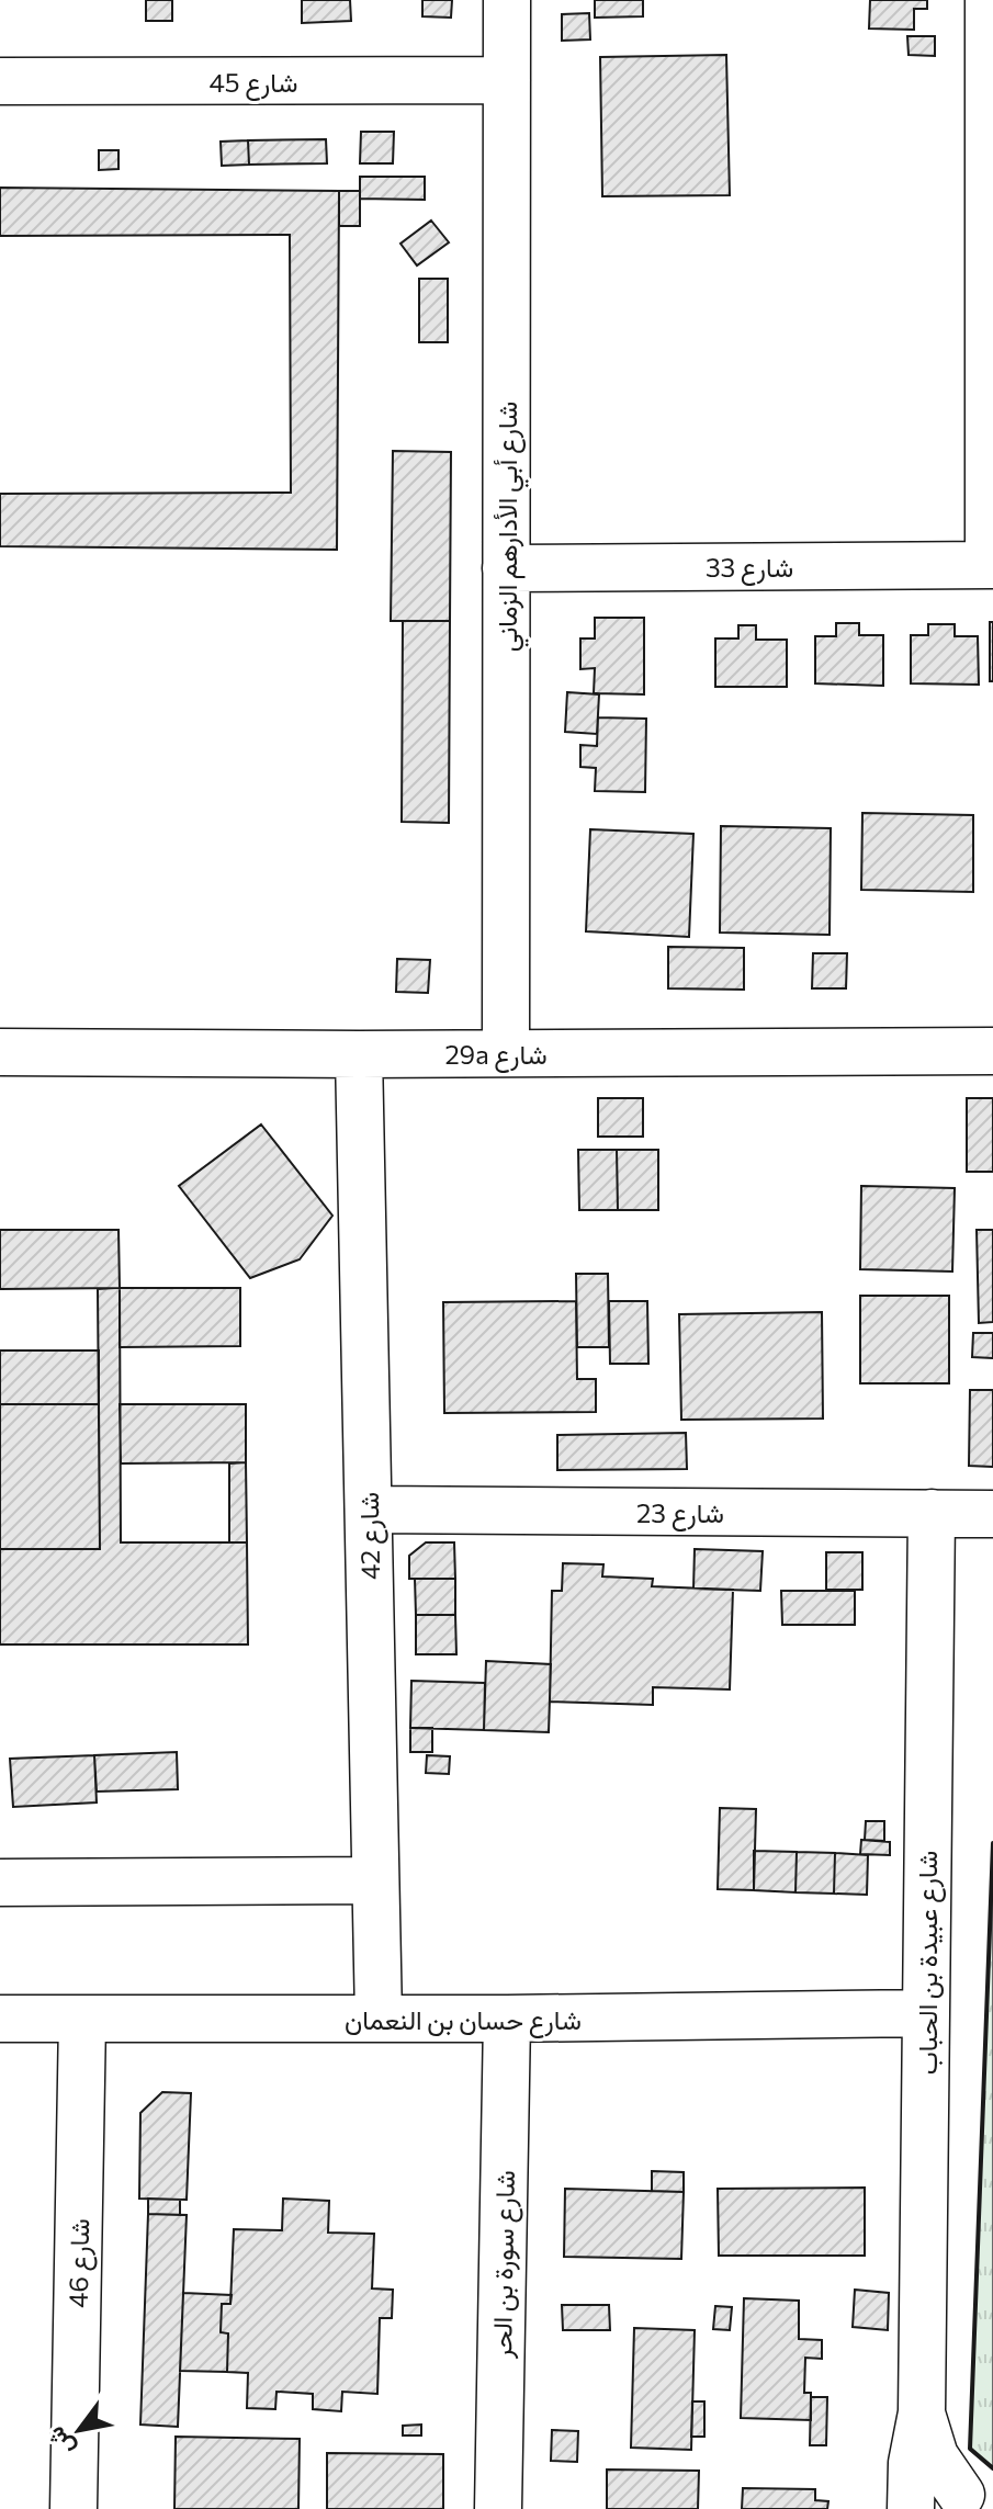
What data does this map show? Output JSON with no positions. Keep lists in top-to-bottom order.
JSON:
{
  "streets": {
    "street": [
      "شارع 45",
      "شارع أبي الأدارهم الزماني",
      "شارع 33",
      "29a شارع",
      "شارع 23",
      "شارع 42",
      "شارع عبيدة بن الحباب",
      "شارع حسان بن النعمان",
      "شارع 46",
      "شارع سورة بن الحر"
    ]
  },
  "crossings": [
    ["شارع 45", "شارع أبي الأدارهم الزماني"],
    ["شارع أبي الأدارهم الزماني", "شارع 33"],
    ["شارع أبي الأدارهم الزماني", "29a شارع"],
    ["29a شارع", "شارع 42"],
    ["شارع 23", "شارع 42"],
    ["شارع 23", "شارع عبيدة بن الحباب"],
    ["شارع 42", "شارع حسان بن النعمان"],
    ["شارع عبيدة بن الحباب", "شارع حسان بن النعمان"],
    ["شارع حسان بن النعمان", "شارع 46"],
    ["شارع حسان بن النعمان", "شارع سورة بن الحر"]
  ],
  "north": "bottom left"
}
